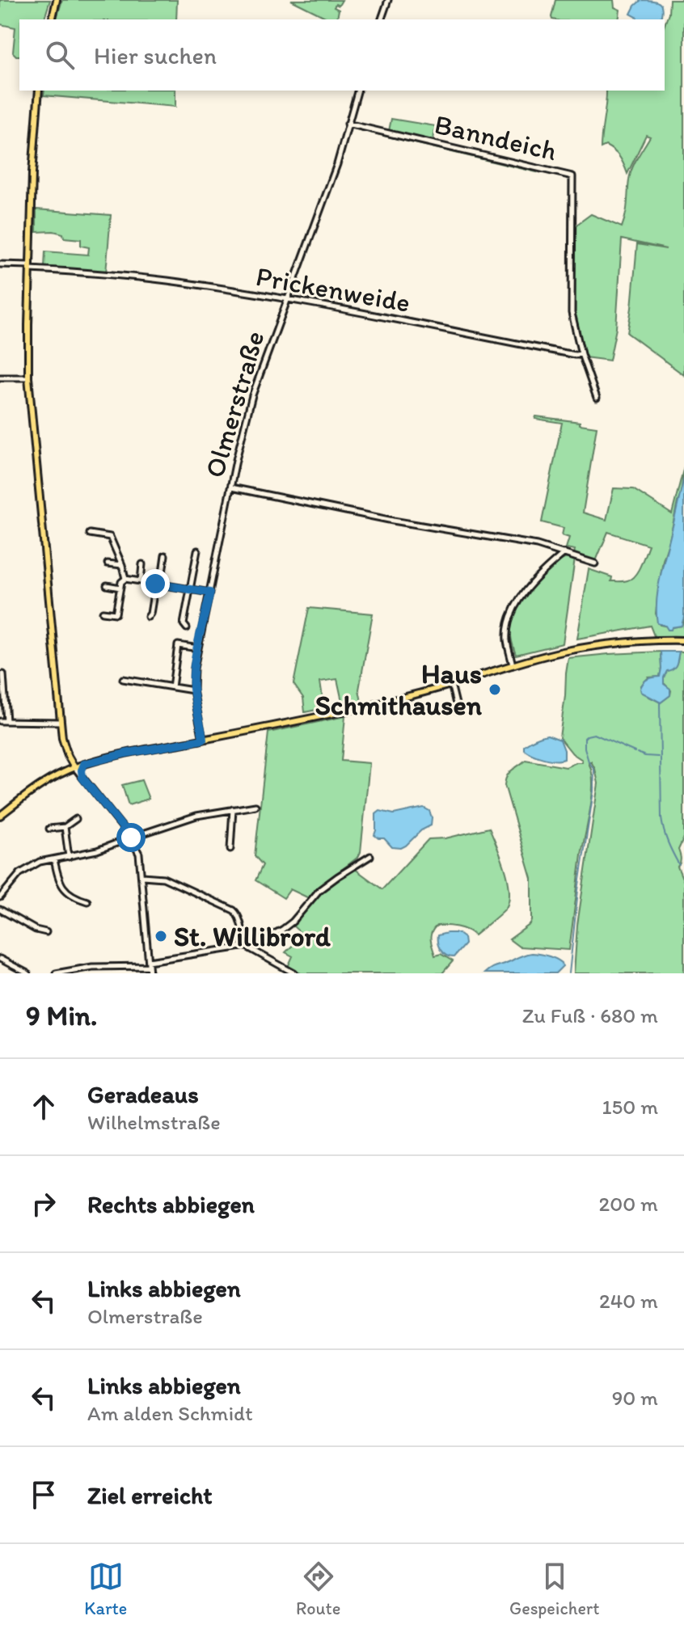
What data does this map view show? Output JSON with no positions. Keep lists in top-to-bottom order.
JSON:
{
  "streets": {
    "street": ["Banndeich", "Prickenweide", "Olmerstraße"]
  },
  "crossings": [
    ["Banndeich", "Prickenweide"],
    ["Banndeich", "Olmerstraße"],
    ["Prickenweide", "Olmerstraße"]
  ],
  "places": ["Haus Schmithausen", "St. Willibrord"],
  "page": {
    "search": "Hier suchen",
    "heading": ["9 Min.", "Zu Fuß · 680 m"],
    "list": [
      ["Geradeaus", "Wilhelmstraße", "150 m"],
      ["Rechts abbiegen", "200 m"],
      ["Links abbiegen", "Olmerstraße", "240 m"],
      ["Links abbiegen", "Am alden Schmidt", "90 m"],
      "Ziel erreicht"
    ],
    "nav": ["Karte", "Route", "Gespeichert"]
  }
}
